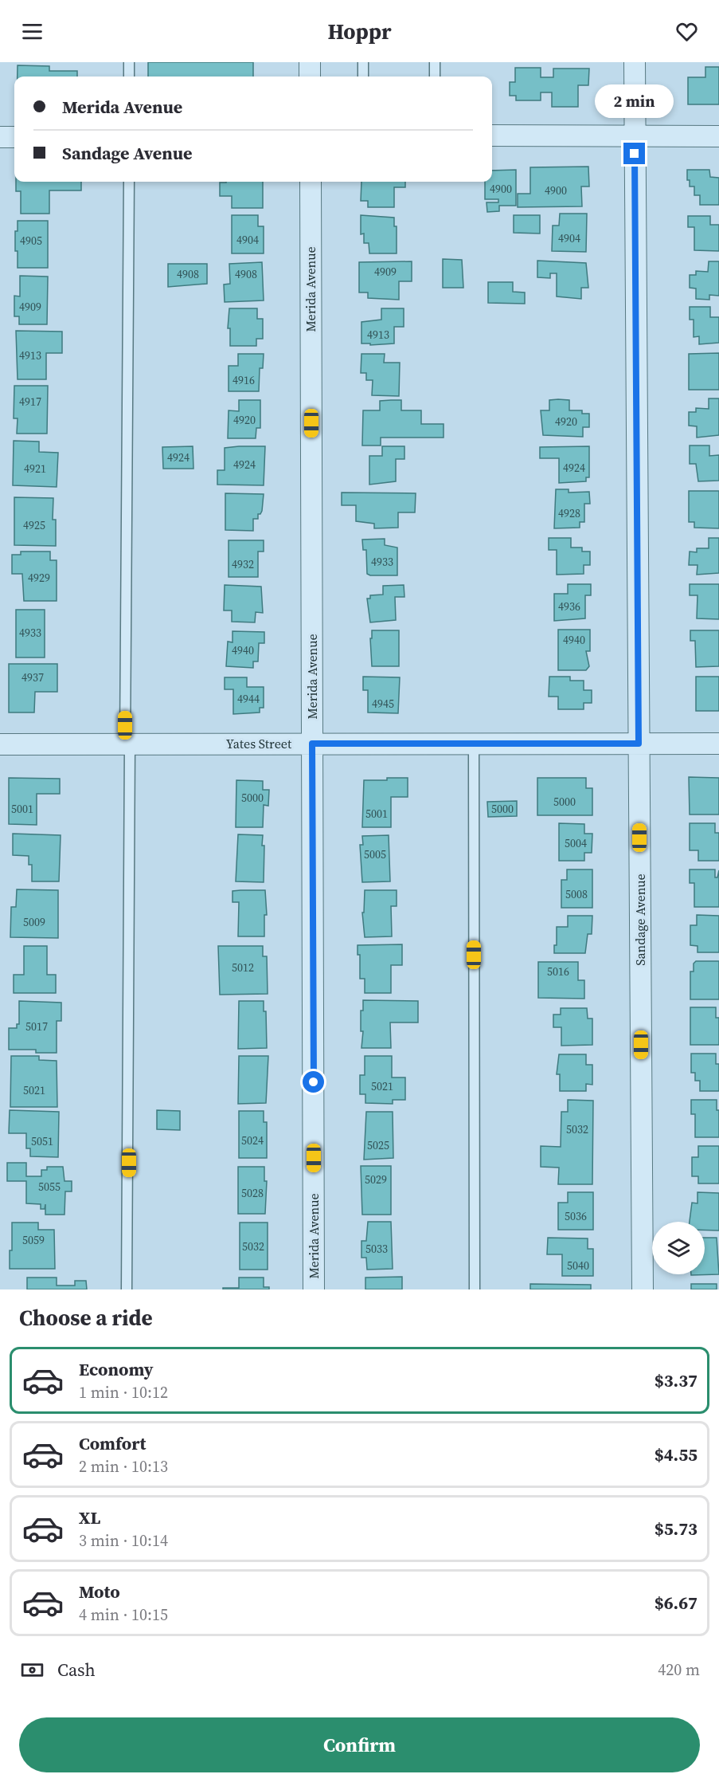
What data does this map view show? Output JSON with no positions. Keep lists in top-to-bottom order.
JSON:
{
  "streets": {
    "street": ["Merida Avenue", "Yates Street", "Sandage Avenue"]
  },
  "crossings": [
    ["Merida Avenue", "Yates Street"],
    ["Yates Street", "Sandage Avenue"]
  ],
  "house_numbers": [
    "4900",
    "4900",
    "4904",
    "4904",
    "4905",
    "4909",
    "4908",
    "4908",
    "4909",
    "4913",
    "4913",
    "4916",
    "4917",
    "4920",
    "4920",
    "4924",
    "4924",
    "4924",
    "4921",
    "4928",
    "4925",
    "4933",
    "4932",
    "4929",
    "4936",
    "4933",
    "4940",
    "4940",
    "4937",
    "4944",
    "4945",
    "5000",
    "5000",
    "5001",
    "5000",
    "5001",
    "5004",
    "5005",
    "5008",
    "5009",
    "5012",
    "5016",
    "5017",
    "5021",
    "5021",
    "5032",
    "5024",
    "5051",
    "5025",
    "5029",
    "5055",
    "5028",
    "5036",
    "5059",
    "5032",
    "5033",
    "5040"
  ],
  "page": {
    "header": "Hoppr",
    "banner": ["Merida Avenue", "Sandage Avenue"],
    "bubble": "2 min",
    "heading": "Choose a ride",
    "list": [
      {
        "name": "Economy",
        "note": "1 min · 10:12",
        "value": "$3.37"
      },
      {
        "name": "Comfort",
        "note": "2 min · 10:13",
        "value": "$4.55"
      },
      {
        "name": "XL",
        "note": "3 min · 10:14",
        "value": "$5.73"
      },
      {
        "name": "Moto",
        "note": "4 min · 10:15",
        "value": "$6.67"
      }
    ],
    "pay": ["Cash", "420 m"],
    "buttons": "Confirm"
  }
}
